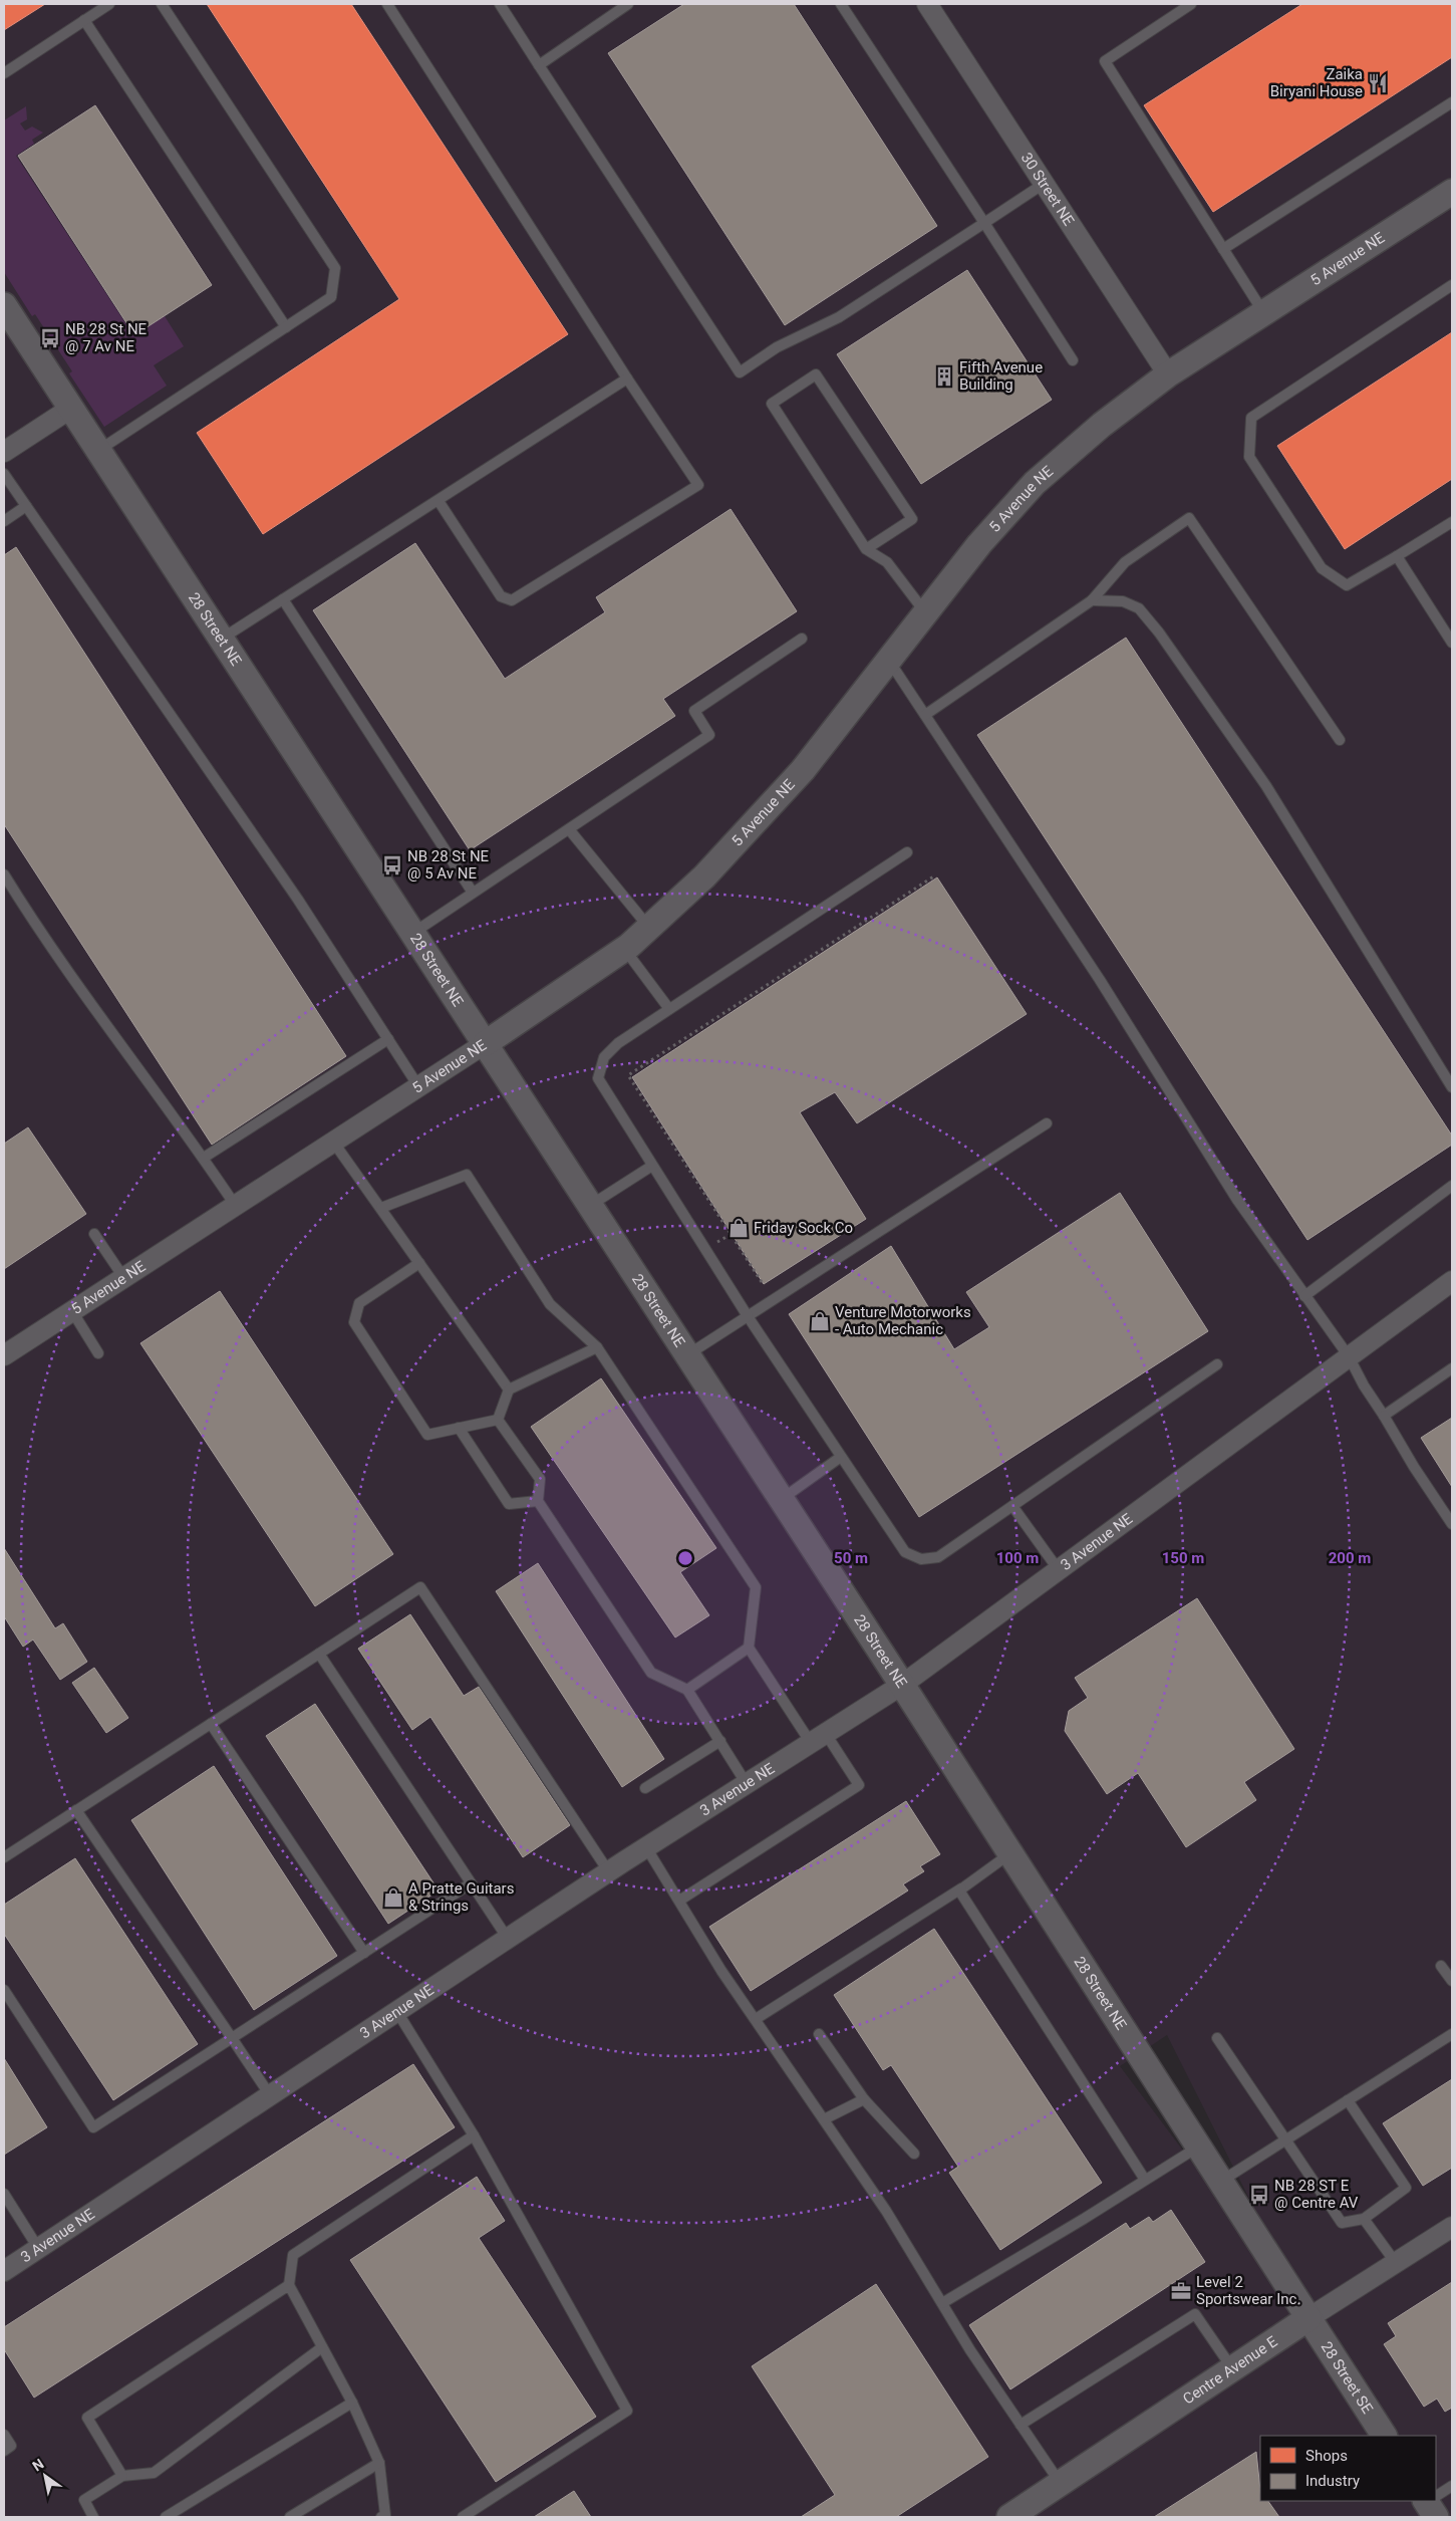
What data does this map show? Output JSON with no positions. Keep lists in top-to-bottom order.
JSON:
{
  "streets": {
    "street": [
      "30 Street NE",
      "5 Avenue NE",
      "28 Street NE",
      "3 Avenue NE",
      "Centre Avenue E",
      "28 Street SE"
    ]
  },
  "crossings": [
    ["30 Street NE", "5 Avenue NE"],
    ["5 Avenue NE", "28 Street NE"],
    ["28 Street NE", "3 Avenue NE"],
    ["28 Street NE", "Centre Avenue E"],
    ["28 Street NE", "28 Street SE"],
    ["Centre Avenue E", "28 Street SE"]
  ],
  "places": {
    "restaurant": ["Zaika Biryani House"],
    "bus stop": ["NB 28 St NE @ 7 Av NE", "NB 28 St NE @ 5 Av NE", "NB 28 ST E @ Centre AV"],
    "building": ["Fifth Avenue Building"],
    "shop": ["Friday Sock Co", "Venture Motorworks - Auto Mechanic", "A Pratte Guitars & Strings"],
    "office": ["Level 2 Sportswear Inc."]
  },
  "legend": ["Shops", "Industry"],
  "north": "top left",
  "rings": [
    "50 m",
    "100 m",
    "150 m",
    "200 m"
  ]
}
